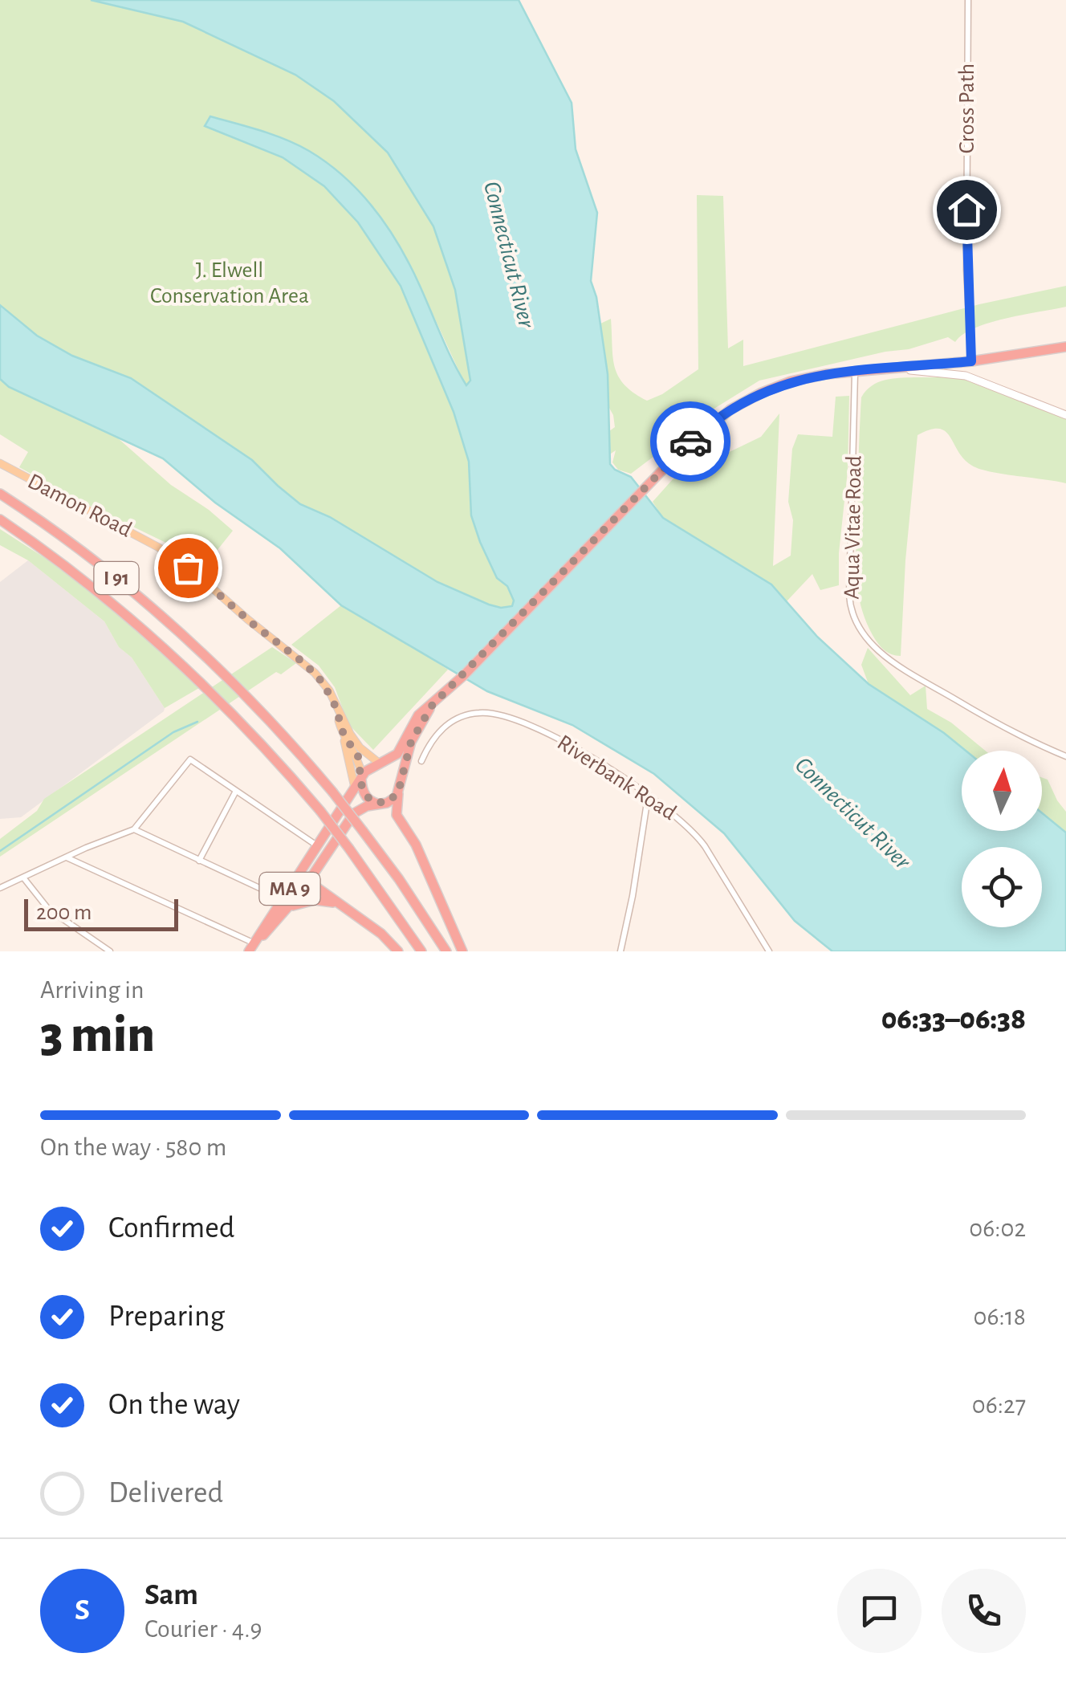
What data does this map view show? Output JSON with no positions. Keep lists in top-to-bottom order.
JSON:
{
  "streets": {
    "highway": ["I 91", "MA 9"],
    "main road": ["Damon Road"],
    "street": ["Cross Path", "Aqua Vitae Road", "Riverbank Road"]
  },
  "crossings": [
    ["Damon Road", "MA 9"]
  ],
  "water": ["Connecticut River"],
  "parks": ["J. Elwell Conservation Area"],
  "scale_bar": "200 m",
  "north": "top",
  "page": {
    "scale": "200 m",
    "heading": ["3 min", "Arriving in", "06:33–06:38"],
    "panel": ["Sam", "Courier · 4.9"],
    "bar": "On the way · 580 m",
    "list": [
      ["Confirmed", "06:02"],
      ["Preparing", "06:18"],
      ["On the way", "06:27"],
      "Delivered"
    ],
    "round": "S"
  }
}
